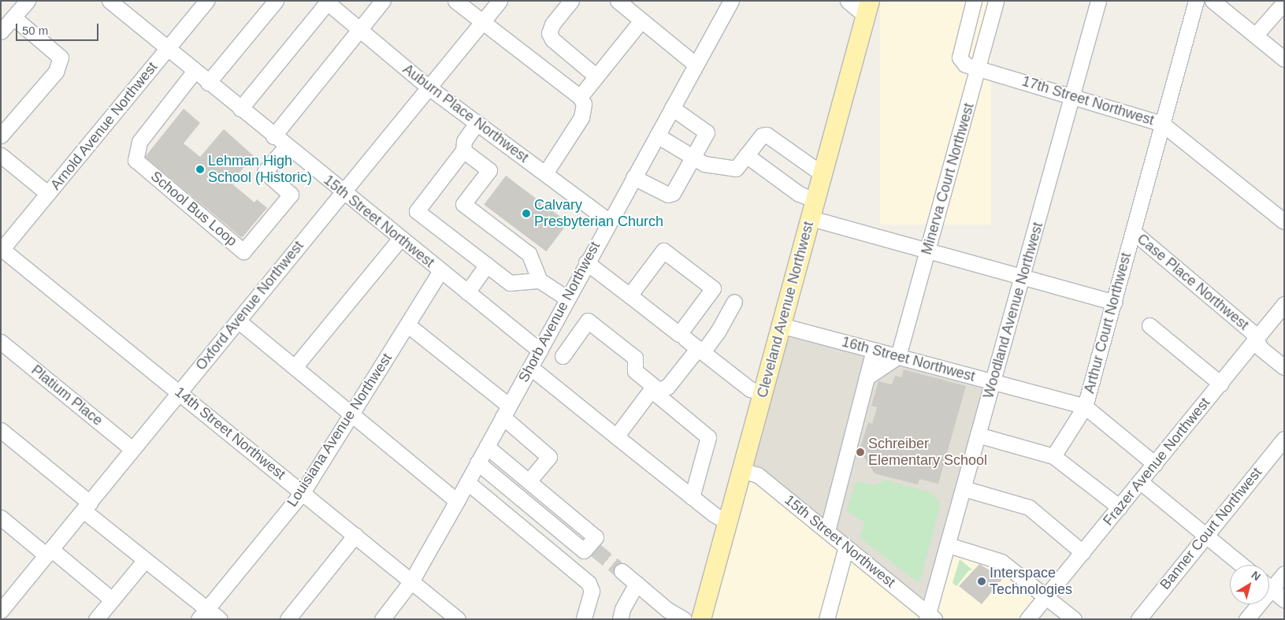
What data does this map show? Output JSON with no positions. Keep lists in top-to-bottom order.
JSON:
{
  "streets": {
    "main road": ["Cleveland Avenue Northwest"],
    "street": [
      "17th Street Northwest",
      "Auburn Place Northwest",
      "Arnold Avenue Northwest",
      "Minerva Court Northwest",
      "School Bus Loop",
      "15th Street Northwest",
      "Case Place Northwest",
      "Oxford Avenue Northwest",
      "Woodland Avenue Northwest",
      "Shorb Avenue Northwest",
      "Arthur Court Northwest",
      "16th Street Northwest",
      "Platium Place",
      "Louisiana Avenue Northwest",
      "14th Street Northwest",
      "Frazer Avenue Northwest",
      "Banner Court Northwest"
    ]
  },
  "crossings": [
    ["17th Street Northwest", "Minerva Court Northwest"],
    ["17th Street Northwest", "Woodland Avenue Northwest"],
    ["17th Street Northwest", "Arthur Court Northwest"],
    ["Auburn Place Northwest", "Oxford Avenue Northwest"],
    ["Auburn Place Northwest", "Shorb Avenue Northwest"],
    ["Arnold Avenue Northwest", "15th Street Northwest"],
    ["Arnold Avenue Northwest", "14th Street Northwest"],
    ["Minerva Court Northwest", "16th Street Northwest"],
    ["School Bus Loop", "15th Street Northwest"],
    ["15th Street Northwest", "Oxford Avenue Northwest"],
    ["15th Street Northwest", "Cleveland Avenue Northwest"],
    ["15th Street Northwest", "Woodland Avenue Northwest"],
    ["15th Street Northwest", "Shorb Avenue Northwest"],
    ["15th Street Northwest", "Louisiana Avenue Northwest"],
    ["Case Place Northwest", "Arthur Court Northwest"],
    ["Case Place Northwest", "Frazer Avenue Northwest"],
    ["Oxford Avenue Northwest", "Platium Place"],
    ["Oxford Avenue Northwest", "14th Street Northwest"],
    ["Cleveland Avenue Northwest", "16th Street Northwest"],
    ["Woodland Avenue Northwest", "16th Street Northwest"],
    ["Shorb Avenue Northwest", "14th Street Northwest"],
    ["Arthur Court Northwest", "16th Street Northwest"],
    ["16th Street Northwest", "Frazer Avenue Northwest"],
    ["Louisiana Avenue Northwest", "14th Street Northwest"]
  ],
  "places": [
    "Lehman High School (Historic)",
    "Calvary Presbyterian Church",
    "Schreiber Elementary School",
    "Interspace Technologies"
  ],
  "scale_bar": "50 m",
  "north": "top right"
}
